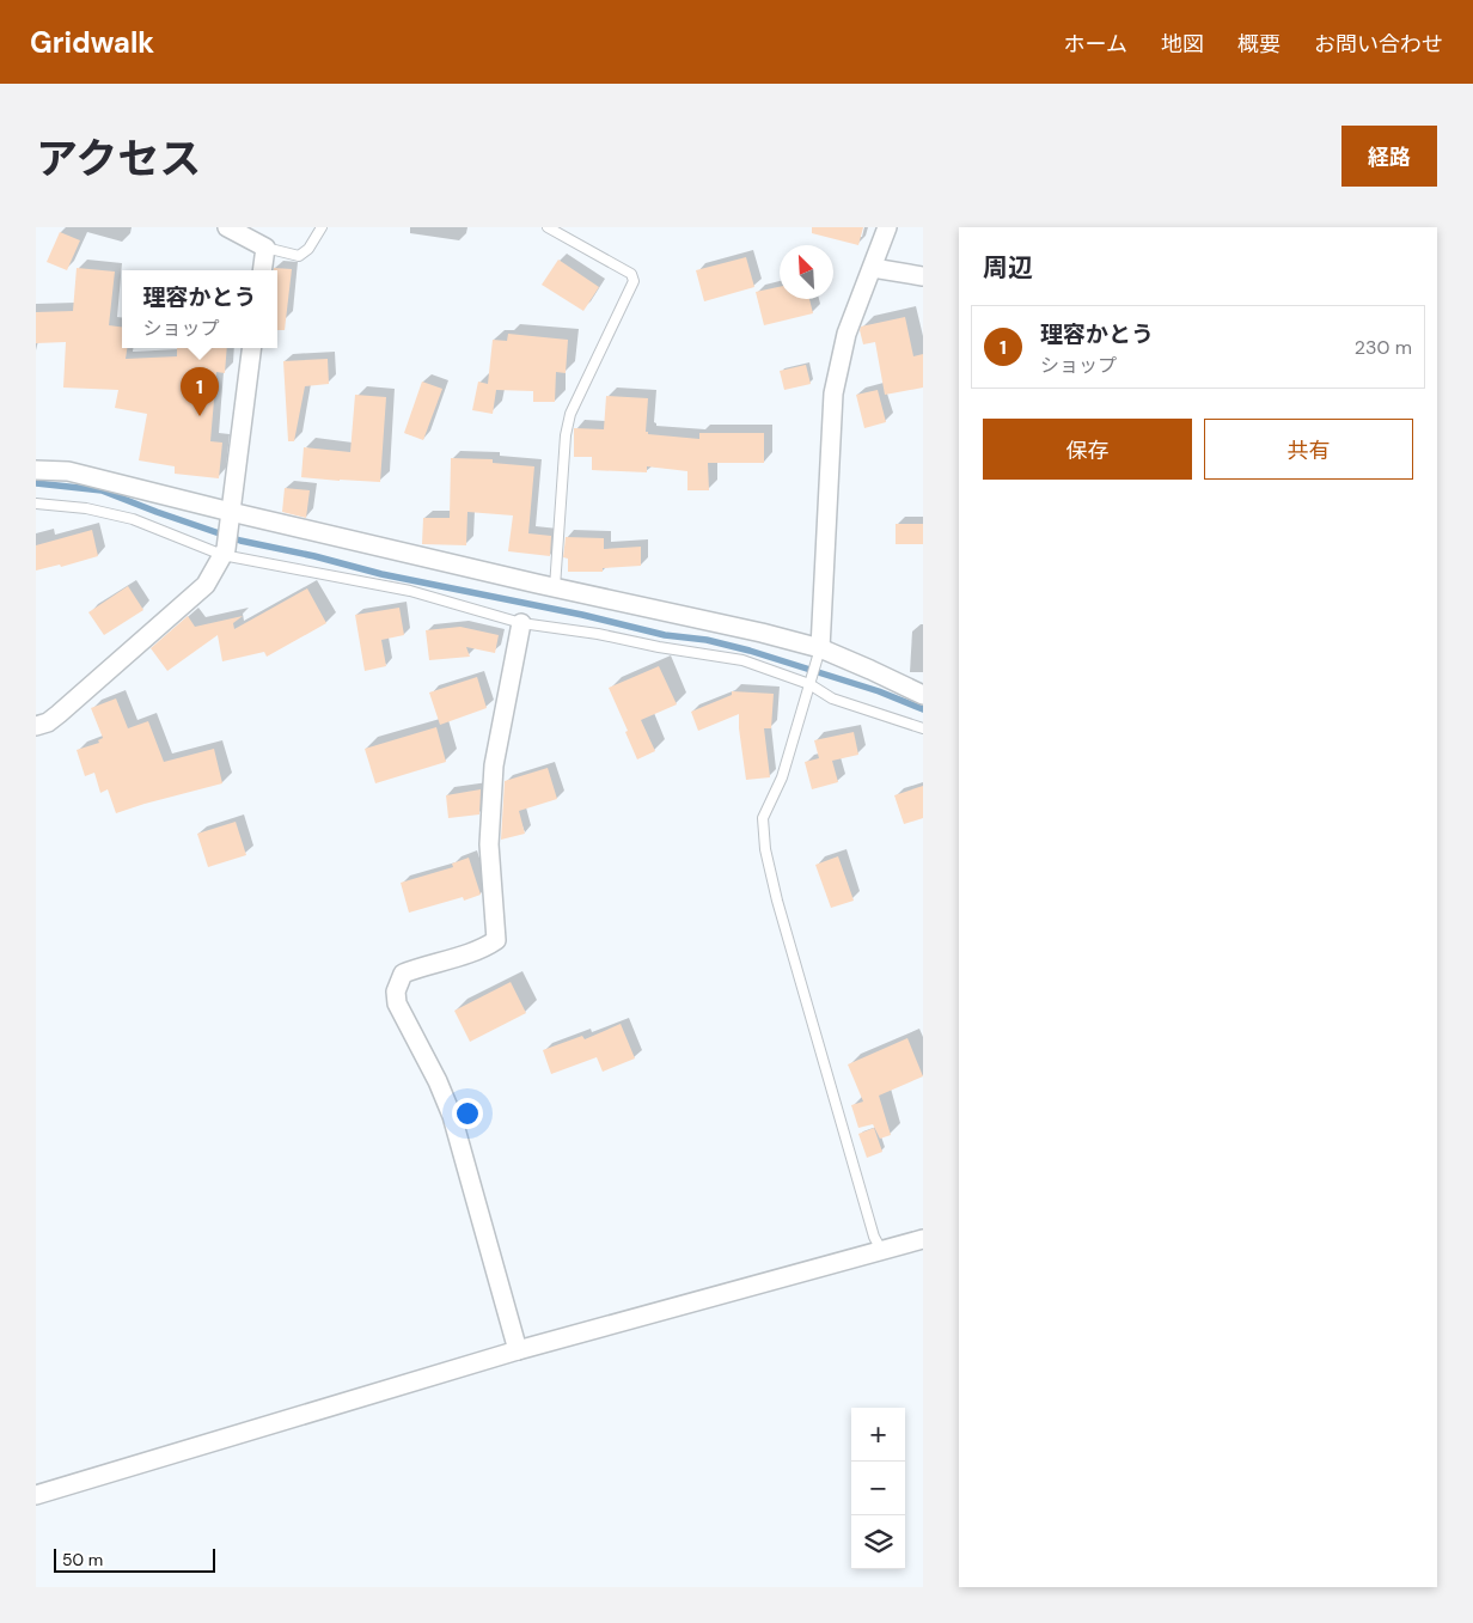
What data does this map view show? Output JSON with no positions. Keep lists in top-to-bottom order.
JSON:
{
  "scale_bar": "50 m",
  "north": "top left",
  "page": {
    "header": "Gridwalk",
    "nav": [
      "ホーム",
      "地図",
      "概要",
      "お問い合わせ"
    ],
    "title": "アクセス",
    "buttons": [
      "経路",
      ["保存", "共有"]
    ],
    "heading": "周辺",
    "popup": ["理容かとう", "ショップ"],
    "list": [
      {
        "mark": "1",
        "name": "理容かとう",
        "note": "ショップ",
        "value": "230 m"
      }
    ],
    "pins": "1",
    "map_buttons": ["+", "−"],
    "scale": "50 m"
  }
}
